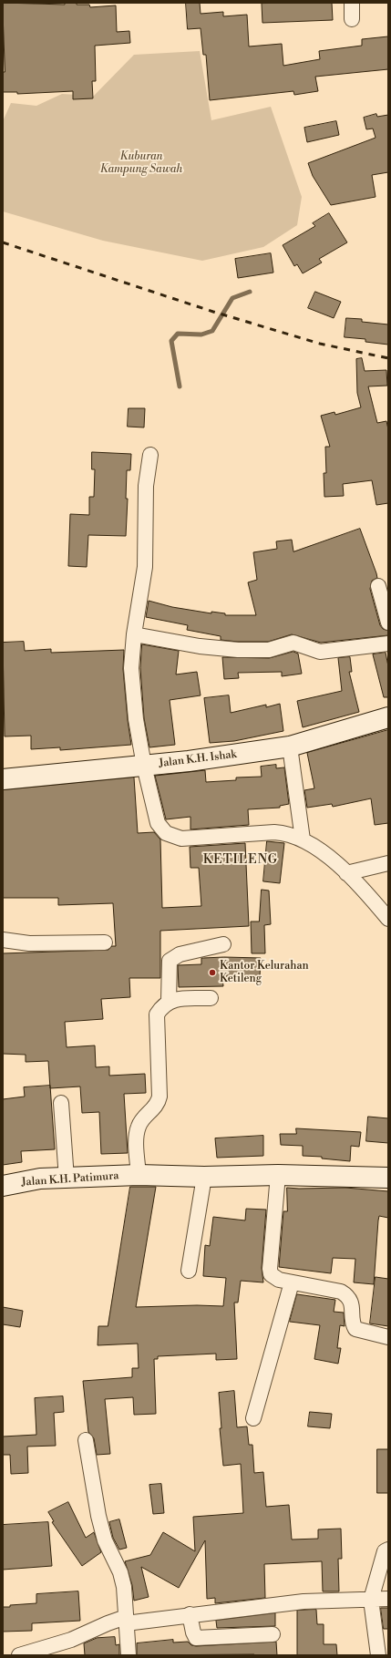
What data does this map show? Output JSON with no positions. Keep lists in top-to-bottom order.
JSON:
{
  "streets": {
    "street": ["Jalan K.H. Ishak", "Jalan K.H. Patimura"]
  },
  "districts": ["KETILENG"],
  "parks": ["Kuburan Kampung Sawah"],
  "places": ["Kantor Kelurahan Ketileng"]
}
